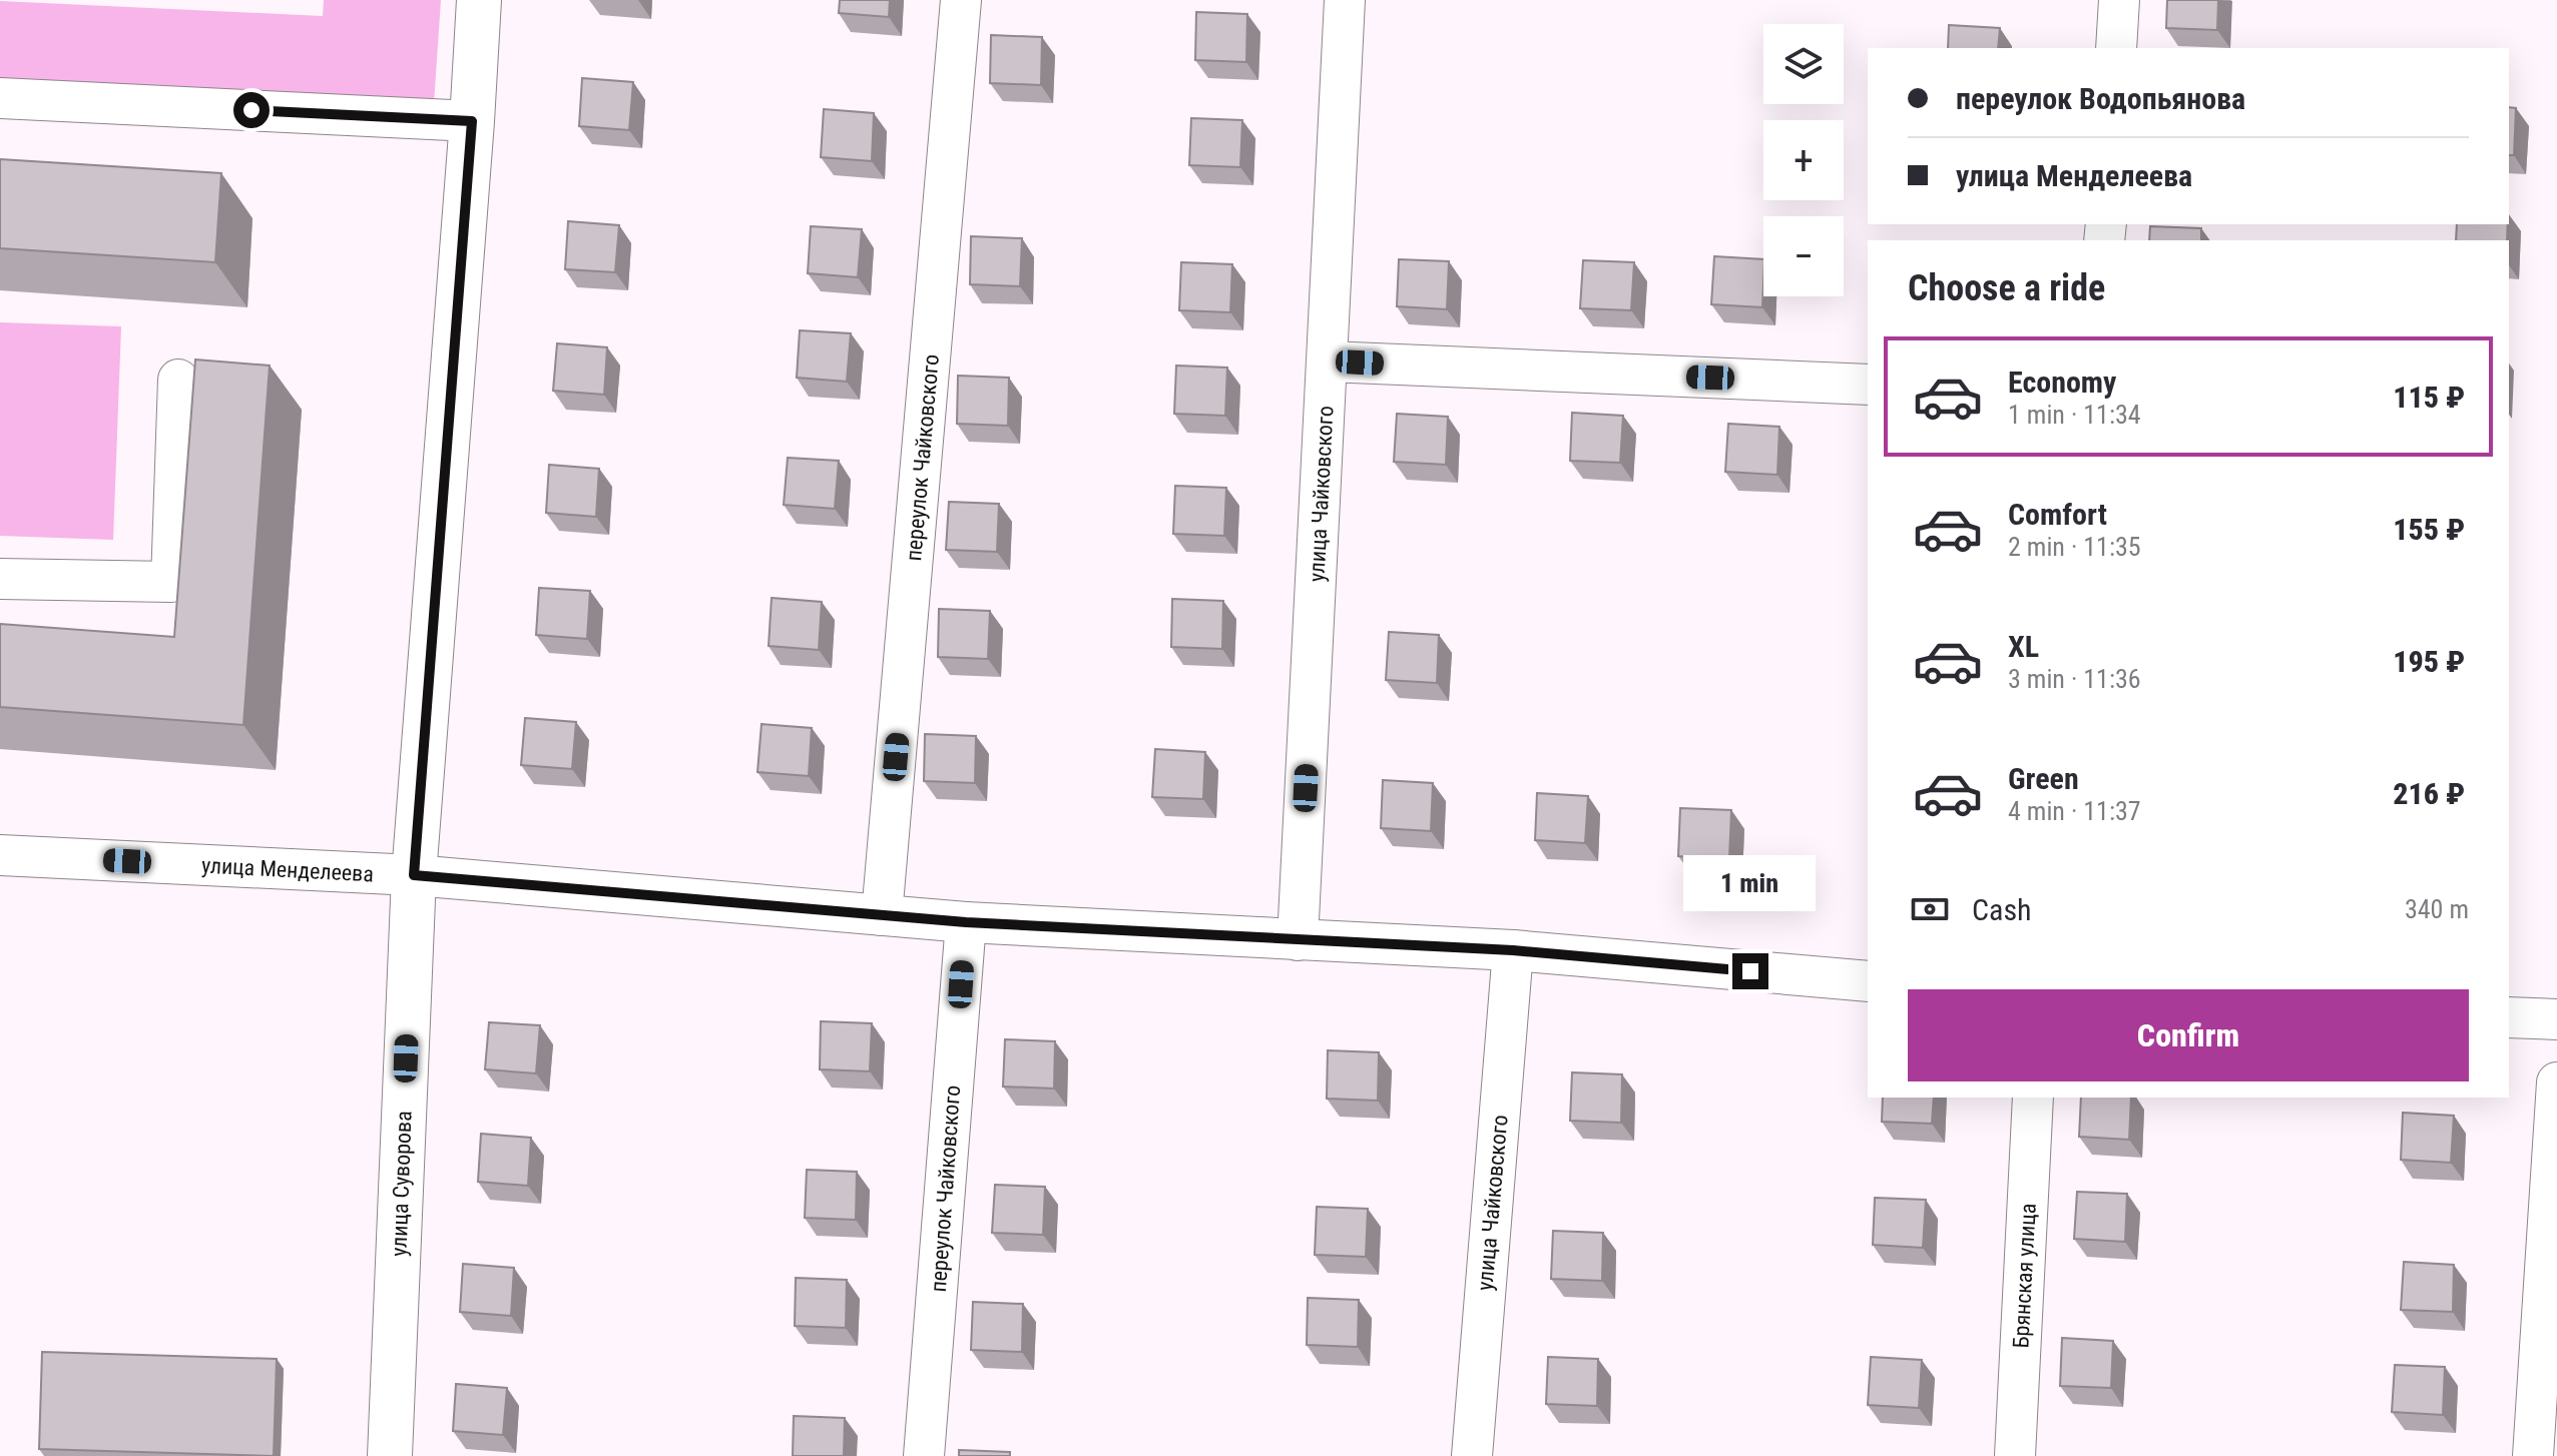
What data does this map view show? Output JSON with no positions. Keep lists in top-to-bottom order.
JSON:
{
  "streets": {
    "street": [
      "переулок Чайковского",
      "улица Чайковского",
      "улица Менделеева",
      "улица Суворова",
      "Брянская улица"
    ]
  },
  "crossings": [
    ["переулок Чайковского", "улица Менделеева"],
    ["улица Чайковского", "улица Менделеева"],
    ["улица Менделеева", "улица Суворова"]
  ],
  "page": {
    "map_buttons": ["+", "−"],
    "banner": ["переулок Водопьянова", "улица Менделеева"],
    "heading": "Choose a ride",
    "list": [
      {
        "name": "Economy",
        "note": "1 min · 11:34",
        "value": "115 ₽"
      },
      {
        "name": "Comfort",
        "note": "2 min · 11:35",
        "value": "155 ₽"
      },
      {
        "name": "XL",
        "note": "3 min · 11:36",
        "value": "195 ₽"
      },
      {
        "name": "Green",
        "note": "4 min · 11:37",
        "value": "216 ₽"
      }
    ],
    "bubble": "1 min",
    "pay": ["Cash", "340 m"],
    "buttons": "Confirm"
  }
}
